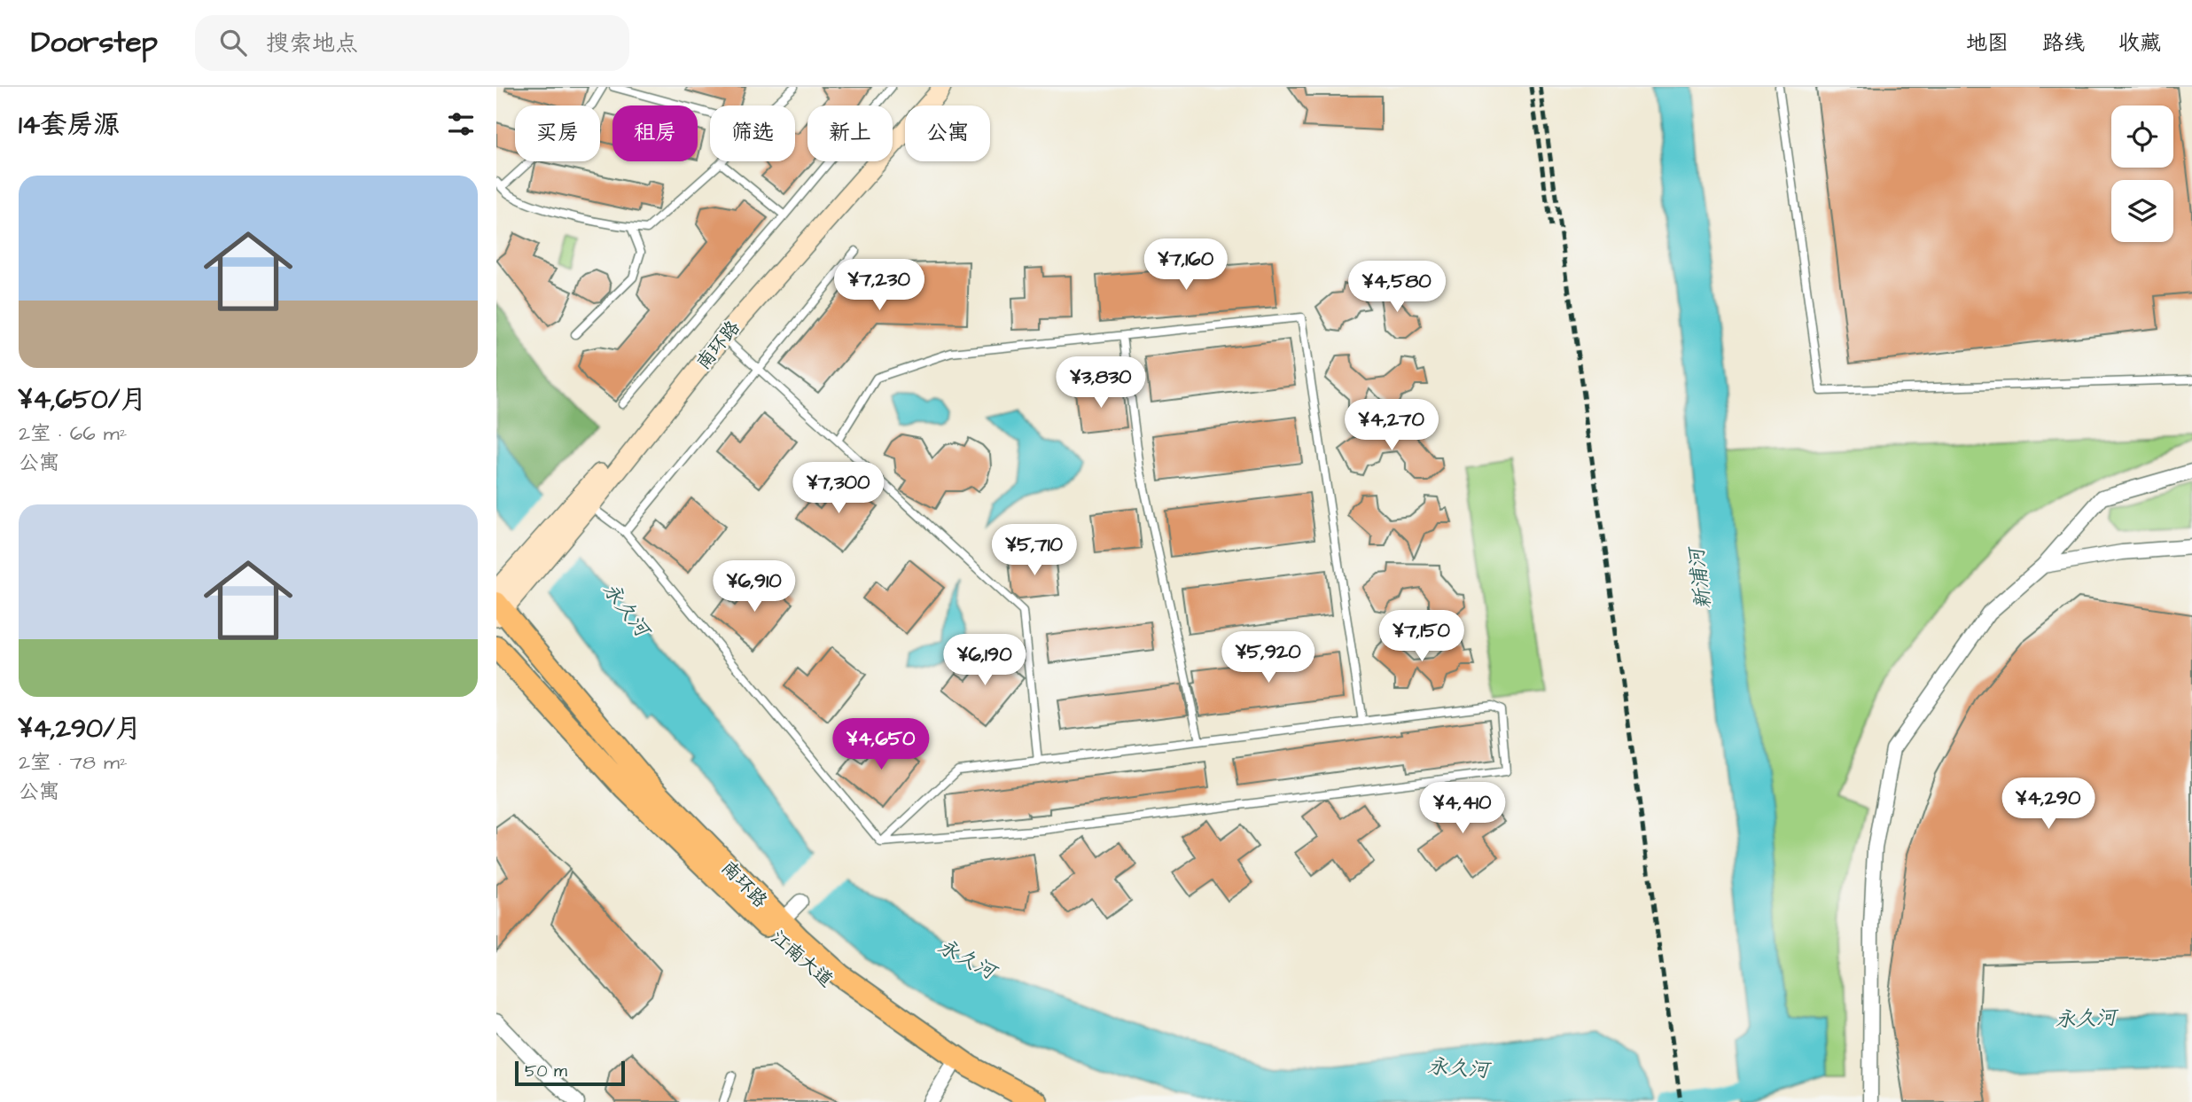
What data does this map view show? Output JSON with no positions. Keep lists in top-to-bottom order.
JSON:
{
  "streets": {
    "main road": ["南环路", "江南大道"]
  },
  "water": ["新浦河", "永久河"],
  "scale_bar": "50 m",
  "page": {
    "header": "Doorstep",
    "search": "搜索地点",
    "nav": ["地图", "路线", "收藏"],
    "heading": "14套房源",
    "chip": [
      "买房",
      "租房",
      "筛选",
      "新上",
      "公寓"
    ],
    "list": [
      {
        "name": "¥4,650/月",
        "note": "2室 · 66 m² · 公寓"
      },
      {
        "name": "¥4,290/月",
        "note": "2室 · 78 m² · 公寓"
      }
    ],
    "price": [
      "¥7,160",
      "¥7,230",
      "¥4,580",
      "¥3,830",
      "¥4,270",
      "¥7,300",
      "¥5,710",
      "¥6,910",
      "¥7,150",
      "¥5,920",
      "¥6,190",
      "¥4,650",
      "¥4,290",
      "¥4,410"
    ],
    "scale": "50 m"
  }
}
